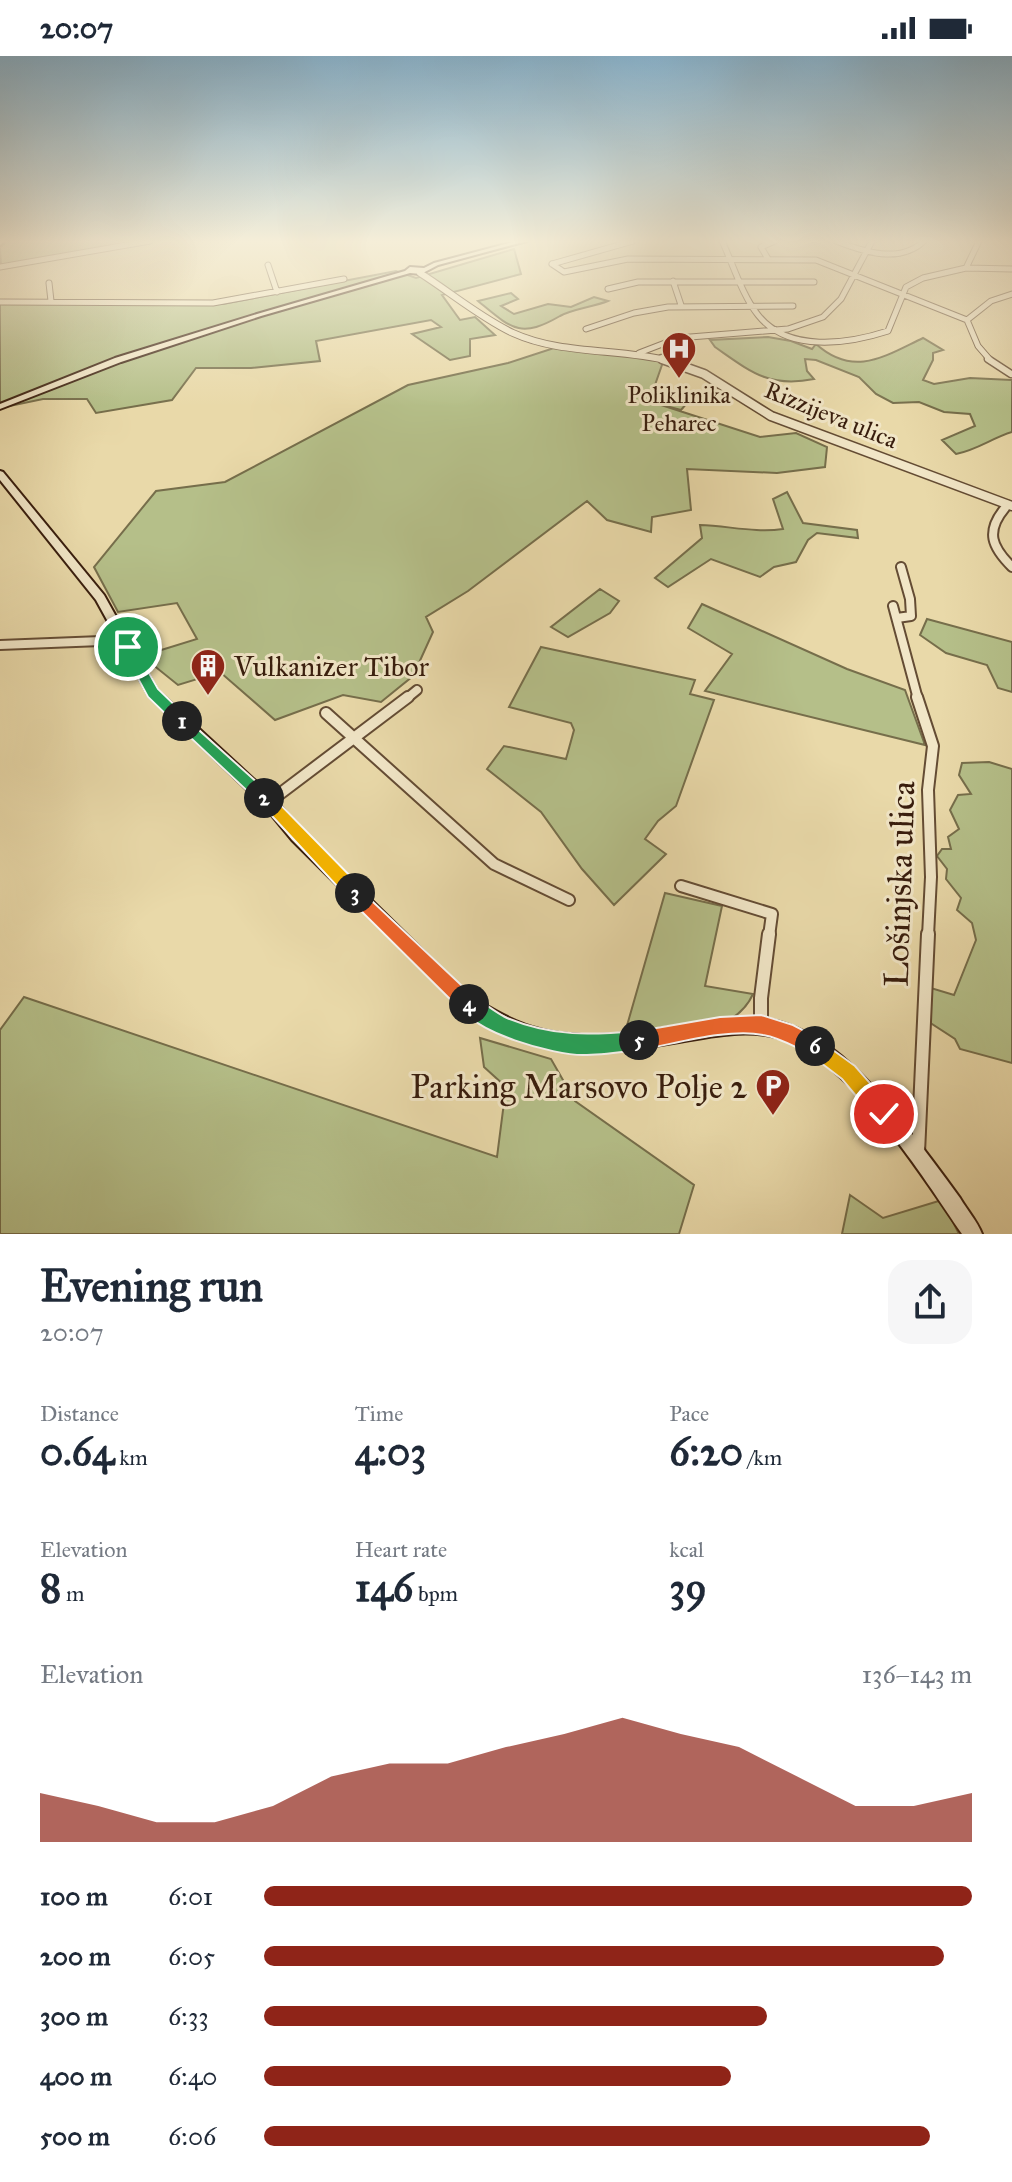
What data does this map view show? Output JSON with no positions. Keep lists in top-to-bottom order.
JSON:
{
  "streets": {
    "street": ["Rizzijeva ulica", "Lošinjska ulica"]
  },
  "places": {
    "hospital": ["Poliklinika Peharec"],
    "building": ["Vulkanizer Tibor"],
    "parking": ["Parking Marsovo Polje 2"]
  },
  "page": {
    "status": "20:07",
    "pins": [
      "1",
      "2",
      "3",
      "4",
      "5",
      "6"
    ],
    "heading": ["Evening run", "20:07"],
    "stats": [
      ["Distance", "0.64 km"],
      ["Time", "4:03"],
      ["Pace", "6:20 /km"],
      ["Elevation", "8 m"],
      ["Heart rate", "146 bpm"],
      ["kcal", "39"]
    ],
    "chart": ["Elevation", "136–143 m"],
    "list": [
      {
        "name": "100 m",
        "note": "6:01"
      },
      {
        "name": "200 m",
        "note": "6:05"
      },
      {
        "name": "300 m",
        "note": "6:33"
      },
      {
        "name": "400 m",
        "note": "6:40"
      },
      {
        "name": "500 m",
        "note": "6:06"
      }
    ]
  }
}
